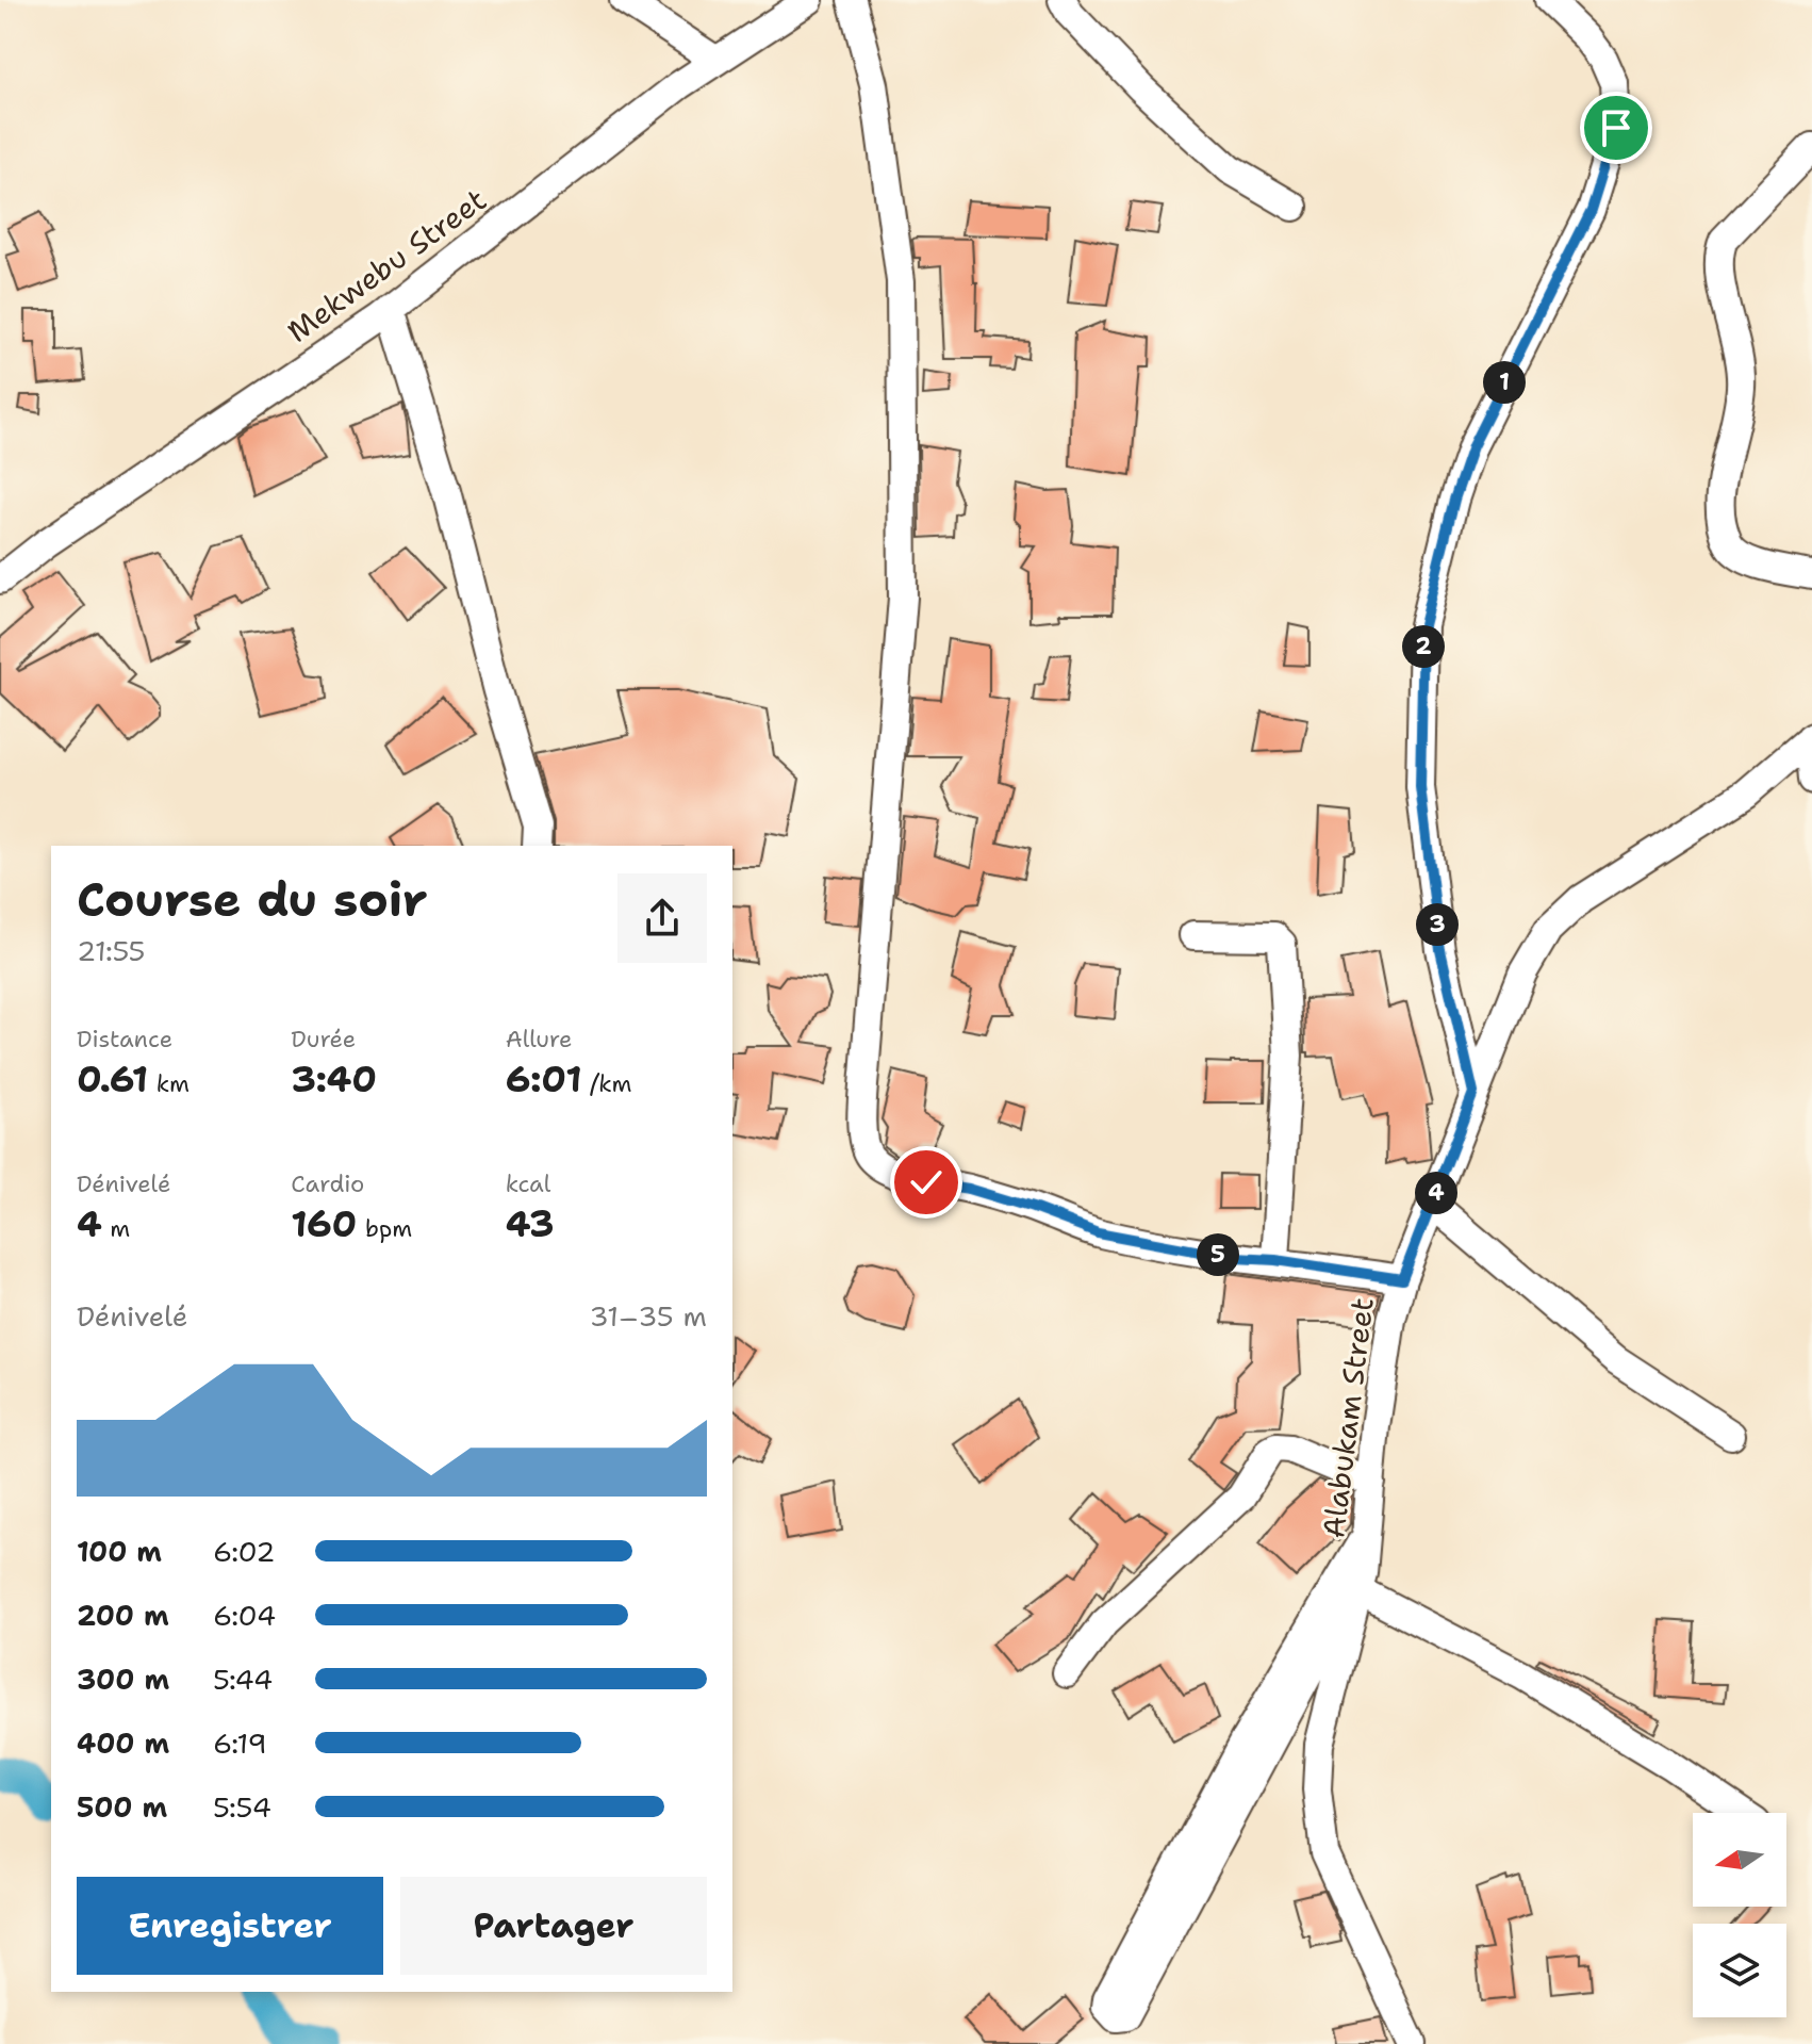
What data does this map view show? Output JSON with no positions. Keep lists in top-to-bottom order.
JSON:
{
  "streets": {
    "street": ["Mekwebu Street", "Alabukam Street"]
  },
  "north": "left",
  "page": {
    "pins": [
      "1",
      "2",
      "3",
      "4",
      "5"
    ],
    "heading": ["Course du soir", "21:55"],
    "stats": [
      ["Distance", "0.61 km"],
      ["Durée", "3:40"],
      ["Allure", "6:01 /km"],
      ["Dénivelé", "4 m"],
      ["Cardio", "160 bpm"],
      ["kcal", "43"]
    ],
    "chart": ["Dénivelé", "31–35 m"],
    "list": [
      {
        "name": "100 m",
        "note": "6:02"
      },
      {
        "name": "200 m",
        "note": "6:04"
      },
      {
        "name": "300 m",
        "note": "5:44"
      },
      {
        "name": "400 m",
        "note": "6:19"
      },
      {
        "name": "500 m",
        "note": "5:54"
      }
    ],
    "buttons": ["Enregistrer", "Partager"]
  }
}
